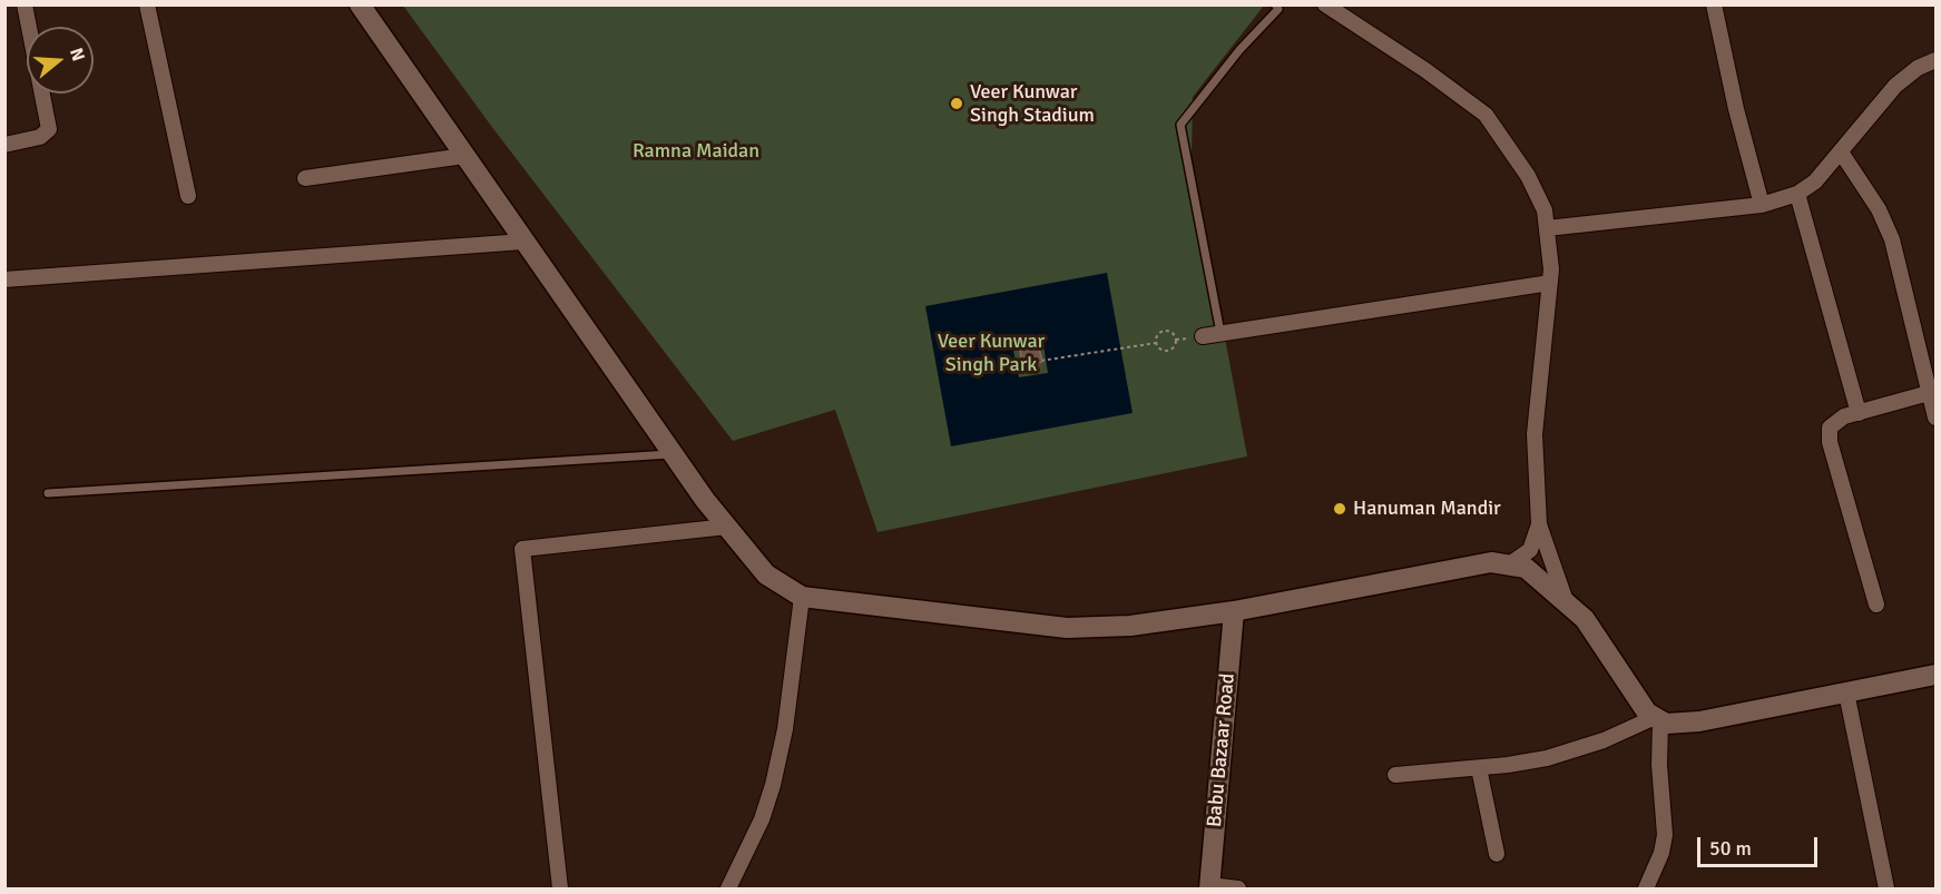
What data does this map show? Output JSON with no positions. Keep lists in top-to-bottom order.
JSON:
{
  "streets": {
    "street": ["Babu Bazaar Road"]
  },
  "parks": ["Ramna Maidan", "Veer Kunwar Singh Park"],
  "places": ["Veer Kunwar Singh Stadium", "Hanuman Mandir"],
  "scale_bar": "50 m",
  "north": "right"
}
